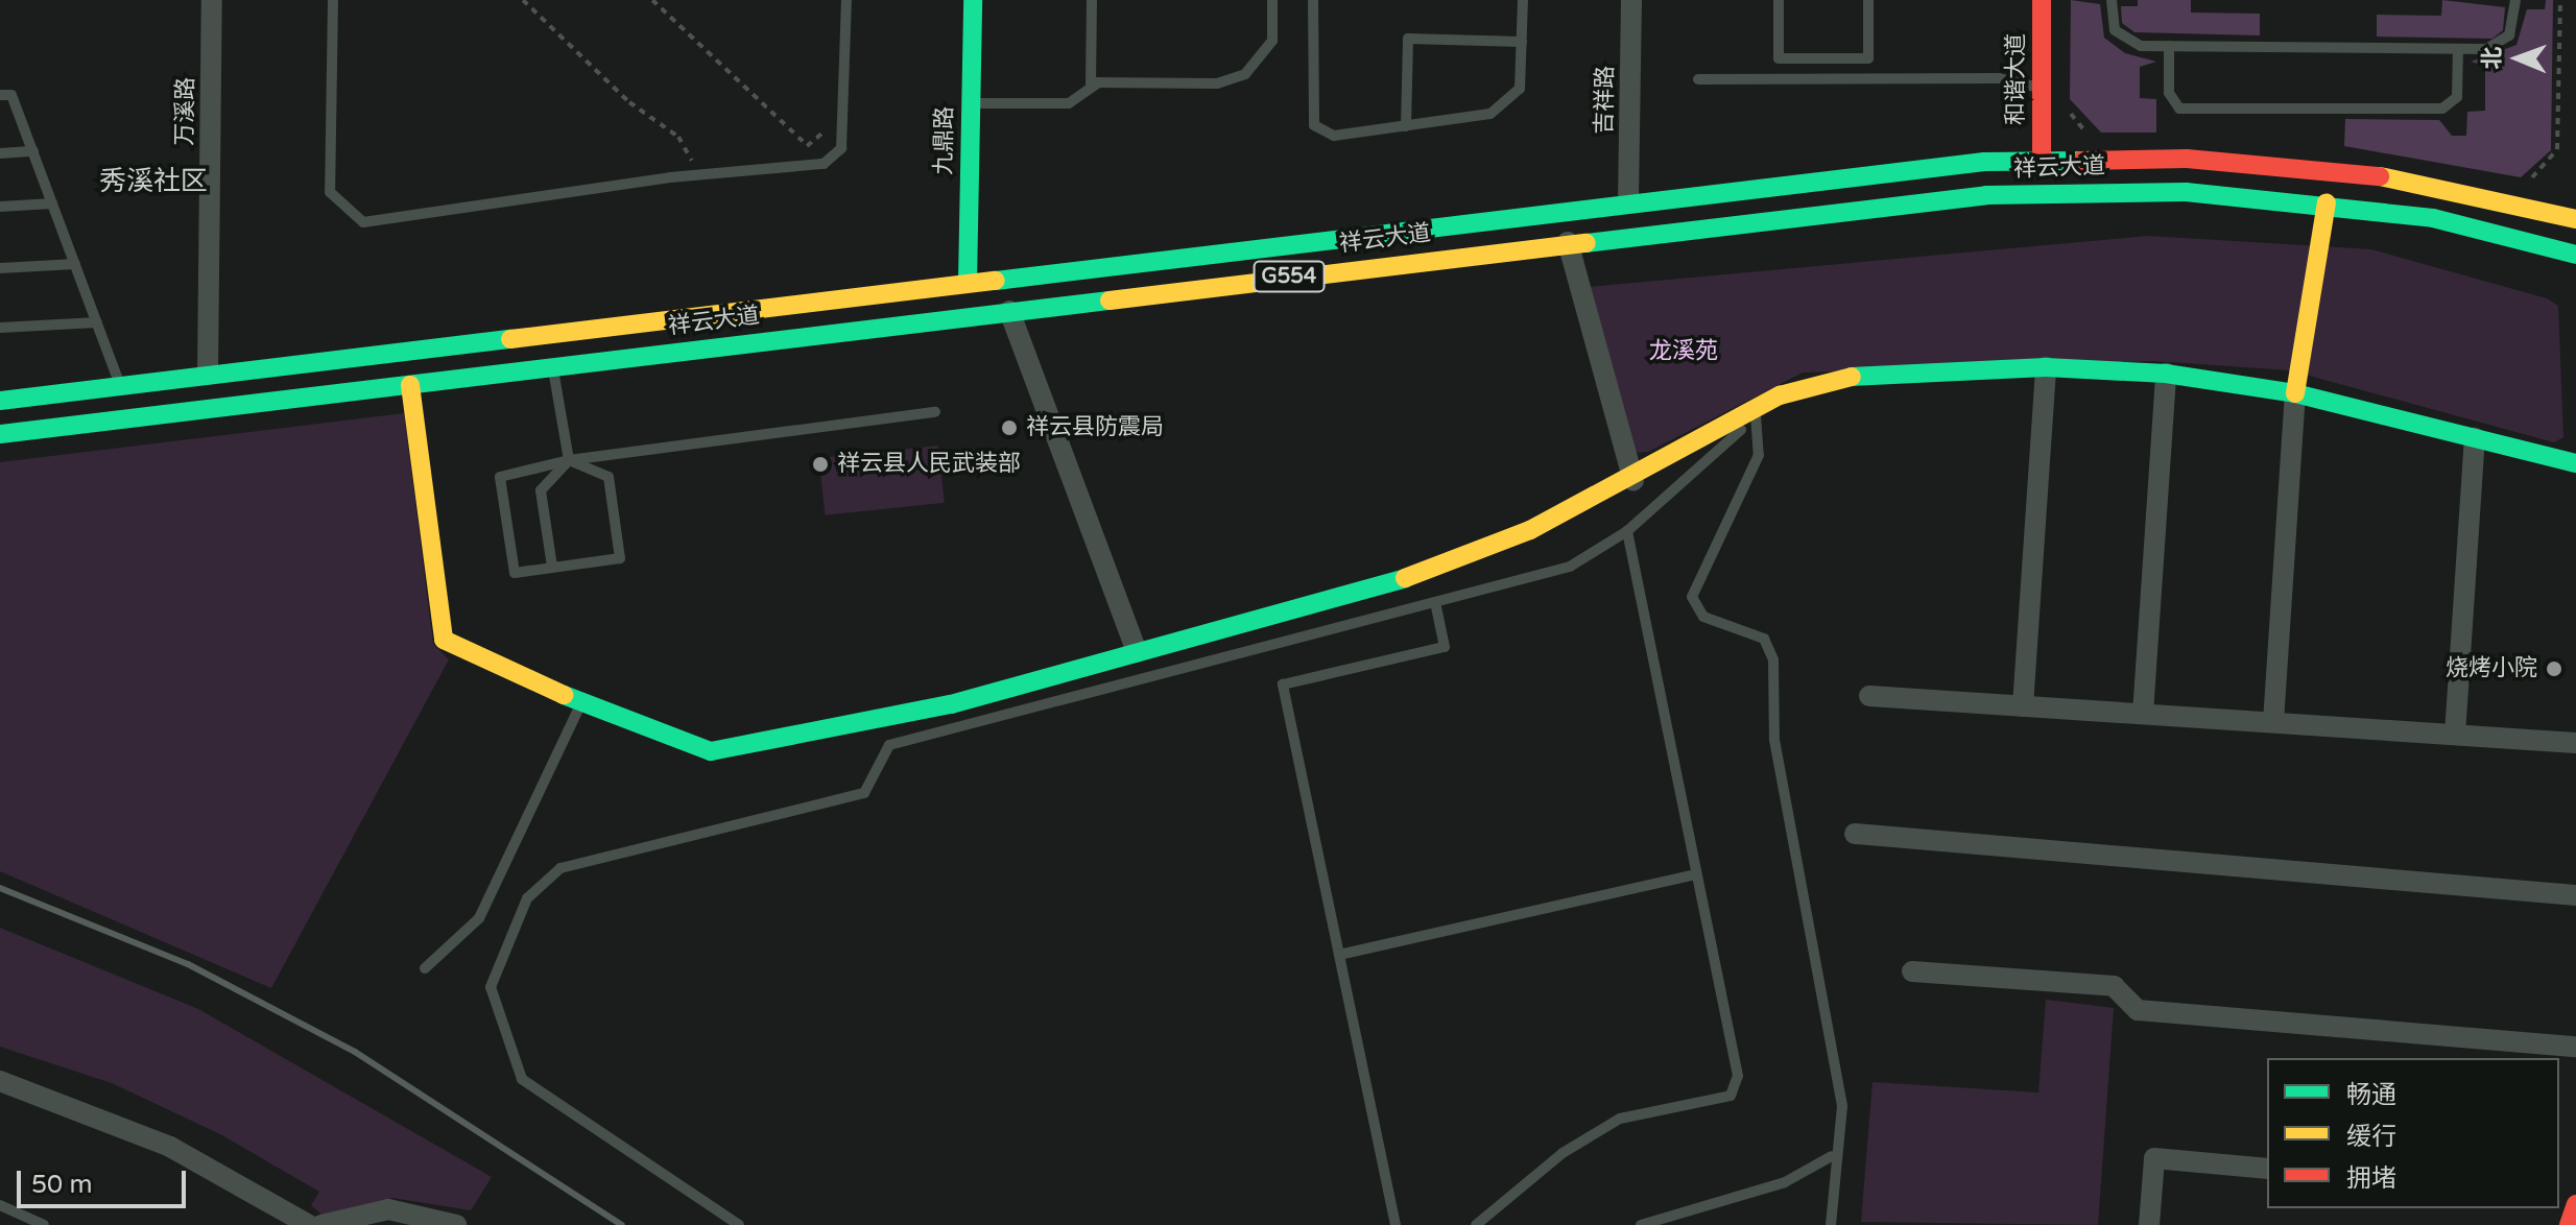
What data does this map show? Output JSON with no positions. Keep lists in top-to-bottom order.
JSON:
{
  "streets": {
    "main road": [
      "和谐大道",
      "九鼎路",
      "祥云大道",
      "G554"
    ],
    "street": ["吉祥路", "万溪路"]
  },
  "crossings": [
    ["和谐大道", "祥云大道"],
    ["吉祥路", "祥云大道"],
    ["万溪路", "祥云大道"],
    ["九鼎路", "祥云大道"]
  ],
  "districts": ["秀溪社区"],
  "parks": ["龙溪苑"],
  "places": ["祥云县防震局", "祥云县人民武装部", "烧烤小院"],
  "legend": ["畅通", "缓行", "拥堵"],
  "scale_bar": "50 m",
  "north": "left"
}
